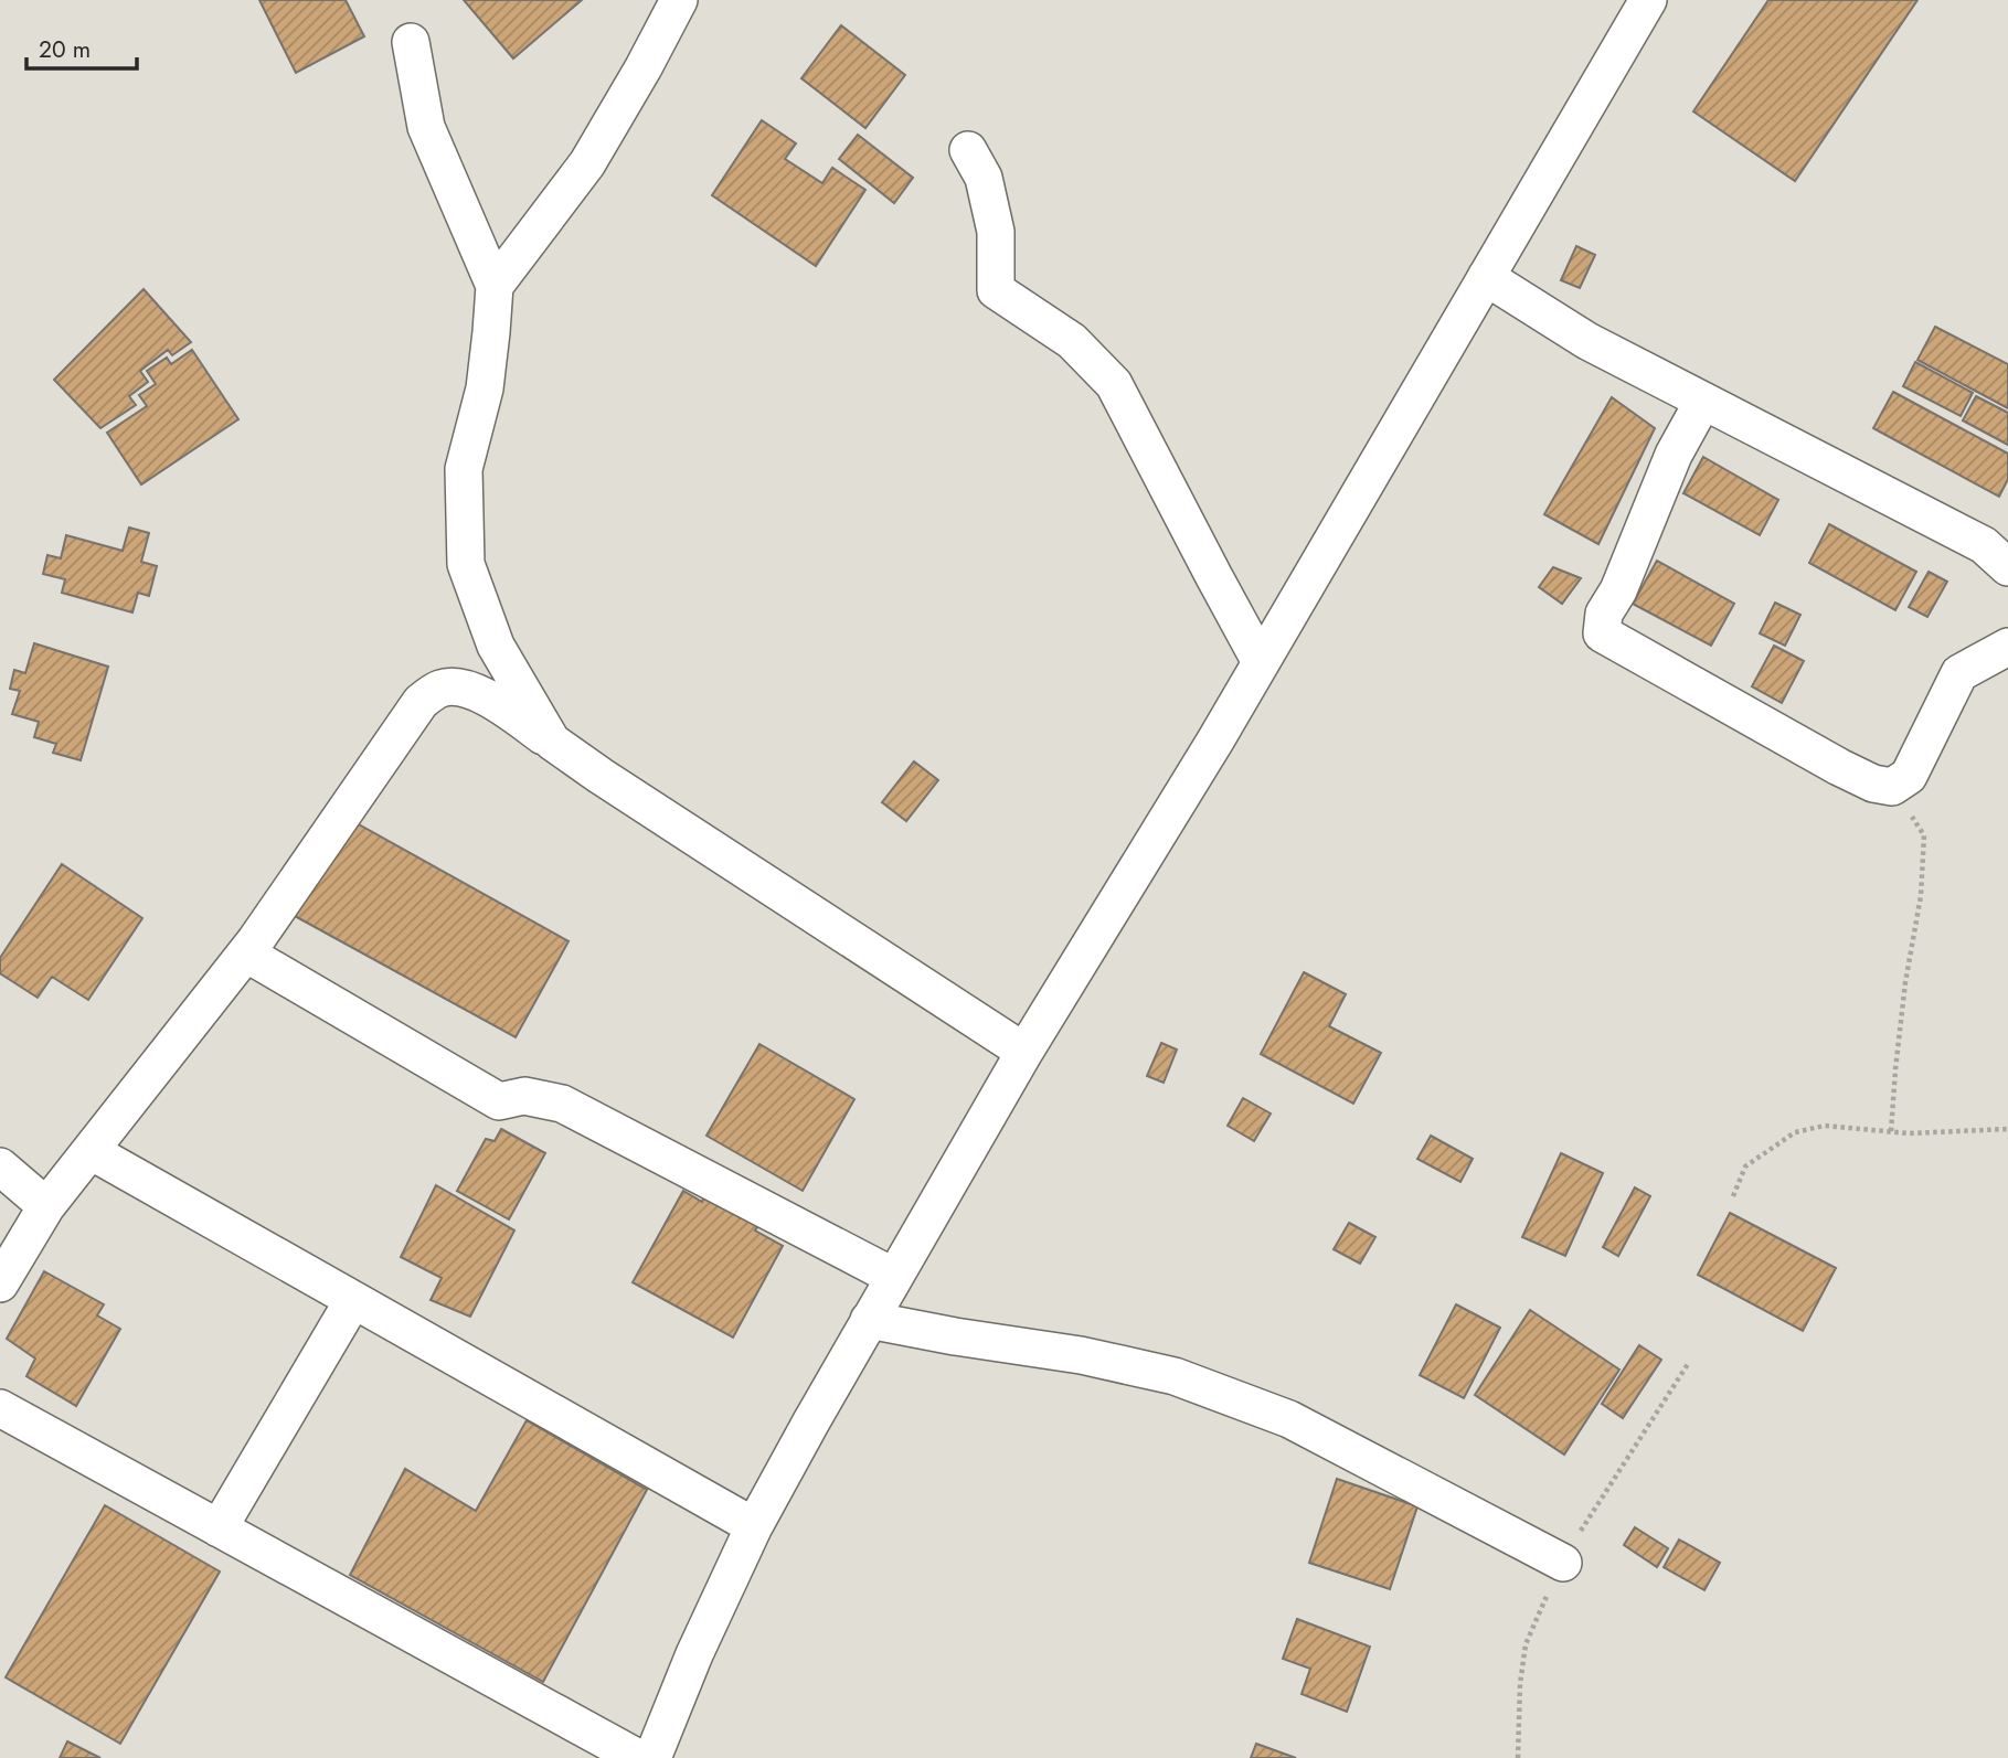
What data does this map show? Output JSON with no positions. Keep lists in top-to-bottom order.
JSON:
{
  "scale_bar": "20 m"
}
